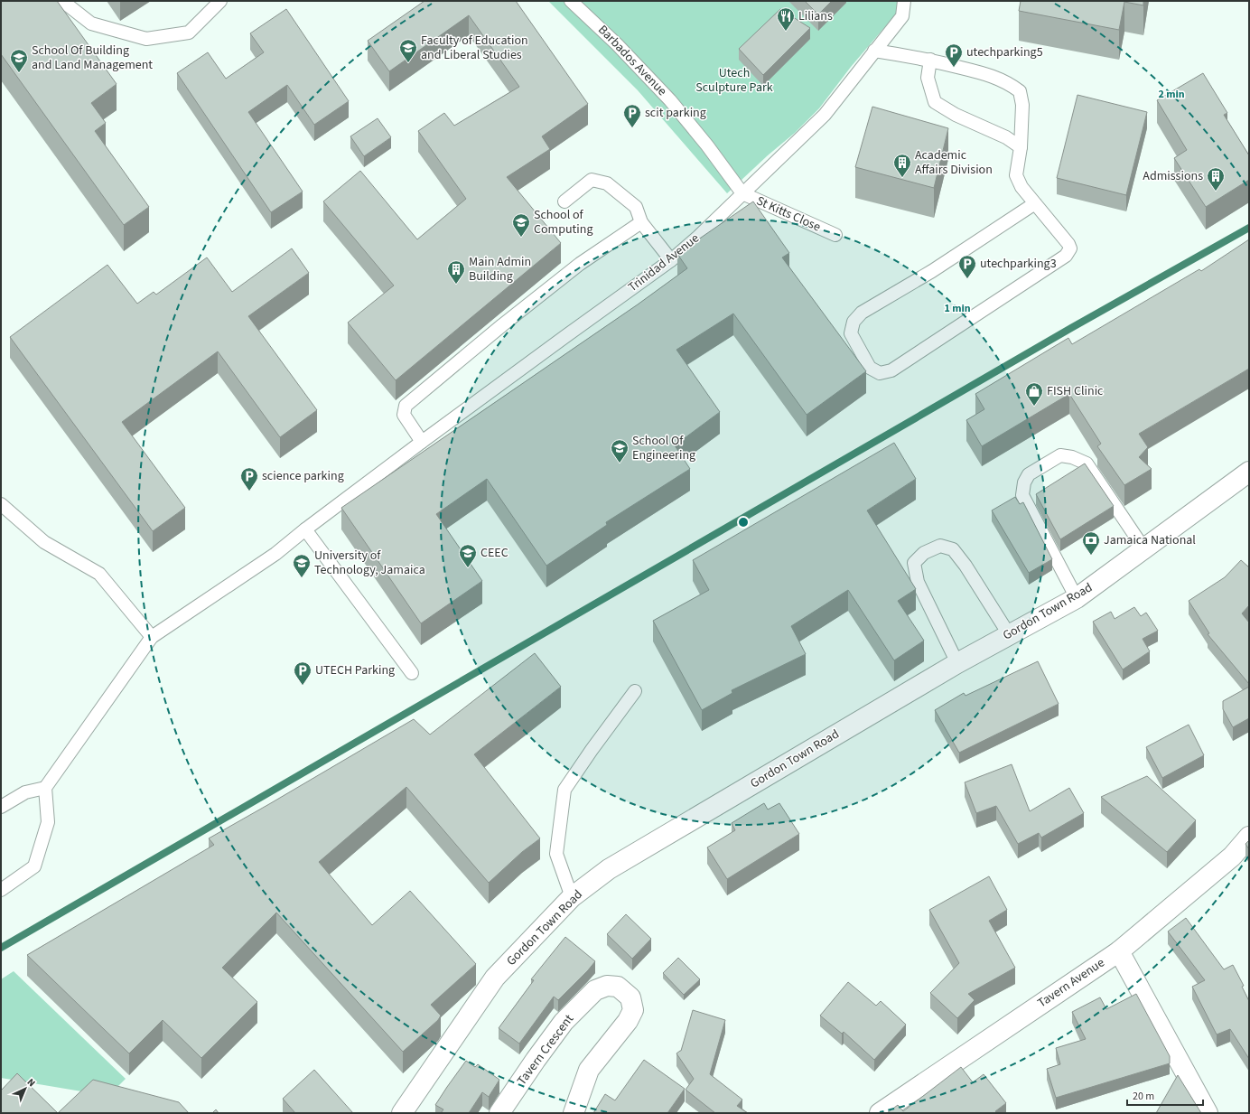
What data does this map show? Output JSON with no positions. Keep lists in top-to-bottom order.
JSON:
{
  "streets": {
    "main road": ["Gordon Town Road", "Tavern Avenue", "Tavern Crescent"],
    "lane": ["Barbados Avenue", "St Kitts Close", "Trinidad Avenue"]
  },
  "crossings": [
    ["Barbados Avenue", "St Kitts Close"],
    ["Barbados Avenue", "Trinidad Avenue"],
    ["St Kitts Close", "Trinidad Avenue"]
  ],
  "parks": ["Utech Sculpture Park"],
  "places": {
    "restaurant": ["Lilians"],
    "school or university": [
      "Faculty of Education and Liberal Studies",
      "School Of Building and Land Management",
      "School of Computing",
      "School Of Engineering",
      "CEEC",
      "University of Technology, Jamaica"
    ],
    "parking": [
      "utechparking5",
      "scit parking",
      "utechparking3",
      "science parking",
      "UTECH Parking"
    ],
    "building": ["Academic Affairs Division", "Admissions", "Main Admin Building"],
    "shop": ["FISH Clinic"],
    "bank": ["Jamaica National"]
  },
  "scale_bar": "20 m",
  "north": "top right",
  "rings": ["2 min", "1 min"]
}
